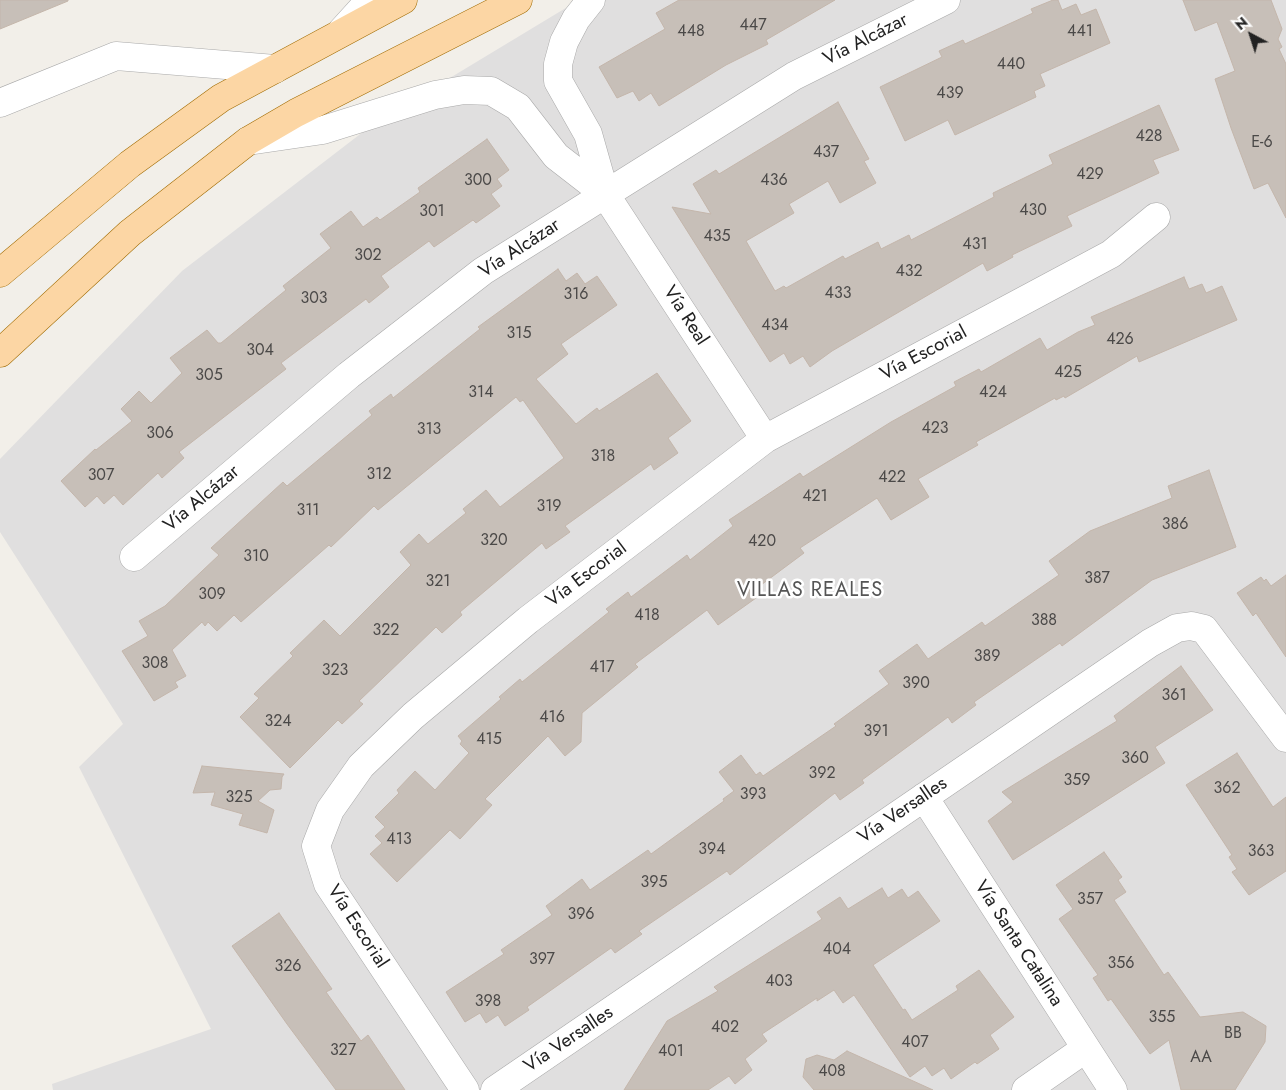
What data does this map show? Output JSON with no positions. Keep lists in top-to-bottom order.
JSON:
{
  "streets": {
    "street": [
      "Vía Alcázar",
      "Vía Real",
      "Vía Escorial",
      "Vía Versalles",
      "Vía Santa Catalina"
    ]
  },
  "crossings": [
    ["Vía Alcázar", "Vía Real"],
    ["Vía Real", "Vía Escorial"],
    ["Vía Versalles", "Vía Santa Catalina"]
  ],
  "districts": ["VILLAS REALES"],
  "house_numbers": [
    "447",
    "448",
    "441",
    "440",
    "439",
    "428",
    "E-6",
    "437",
    "429",
    "300",
    "436",
    "430",
    "301",
    "435",
    "431",
    "302",
    "432",
    "433",
    "316",
    "303",
    "434",
    "315",
    "426",
    "304",
    "425",
    "305",
    "314",
    "424",
    "423",
    "313",
    "306",
    "318",
    "312",
    "307",
    "422",
    "421",
    "319",
    "311",
    "386",
    "320",
    "420",
    "310",
    "387",
    "321",
    "309",
    "418",
    "388",
    "322",
    "389",
    "308",
    "417",
    "323",
    "390",
    "361",
    "416",
    "324",
    "391",
    "415",
    "360",
    "392",
    "359",
    "362",
    "393",
    "325",
    "413",
    "394",
    "363",
    "395",
    "357",
    "396",
    "404",
    "397",
    "356",
    "326",
    "403",
    "398",
    "355",
    "402",
    "BB",
    "407",
    "327",
    "401",
    "AA",
    "408"
  ],
  "north": "top left"
}
